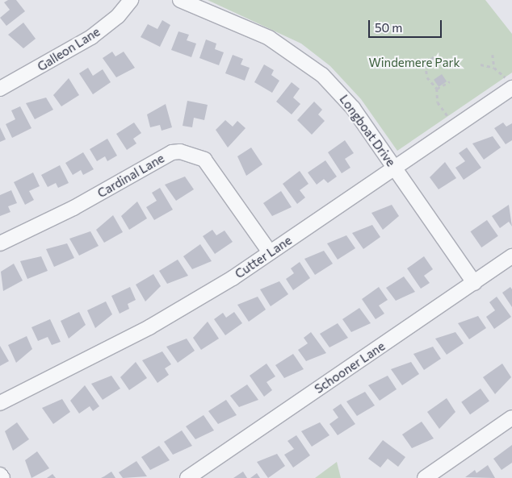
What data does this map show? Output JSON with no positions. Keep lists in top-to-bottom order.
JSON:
{
  "streets": {
    "street": [
      "Galleon Lane",
      "Longboat Drive",
      "Cardinal Lane",
      "Cutter Lane",
      "Schooner Lane"
    ]
  },
  "crossings": [
    ["Longboat Drive", "Cutter Lane"],
    ["Longboat Drive", "Schooner Lane"],
    ["Cardinal Lane", "Cutter Lane"]
  ],
  "parks": ["Windemere Park"],
  "scale_bar": "50 m"
}
